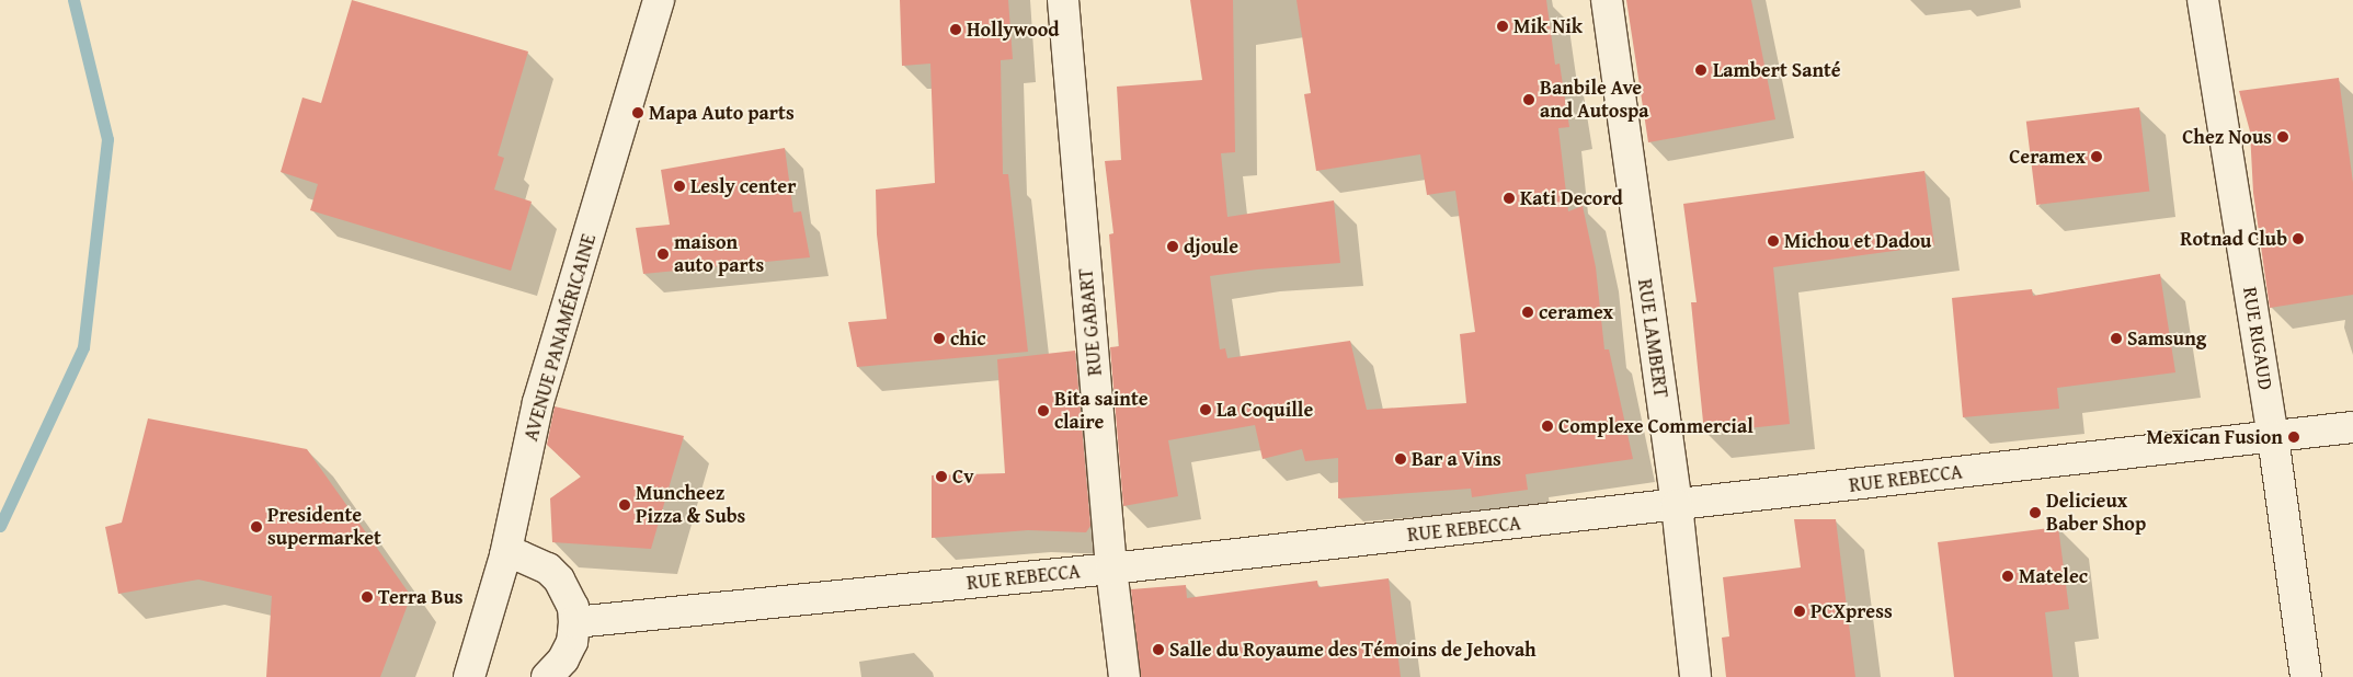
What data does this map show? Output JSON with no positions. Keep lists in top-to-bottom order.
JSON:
{
  "streets": {
    "street": [
      "RUE GABART",
      "AVENUE PANAMÉRICAINE",
      "RUE LAMBERT",
      "RUE RIGAUD",
      "RUE REBECCA"
    ]
  },
  "crossings": [
    ["RUE GABART", "RUE REBECCA"],
    ["RUE LAMBERT", "RUE REBECCA"],
    ["RUE RIGAUD", "RUE REBECCA"]
  ],
  "places": [
    "Mik Nik",
    "Hollywood",
    "Lambert Santé",
    "Banbile Ave and Autospa",
    "Mapa Auto parts",
    "Chez Nous",
    "Ceramex",
    "Lesly center",
    "Kati Decord",
    "Rotnad Club",
    "Michou et Dadou",
    "djoule",
    "maison auto parts",
    "ceramex",
    "chic",
    "Samsung",
    "La Coquille",
    "Bita sainte claire",
    "Complexe Commercial",
    "Mexican Fusion",
    "Bar a Vins",
    "Cv",
    "Muncheez Pizza & Subs",
    "Delicieux Baber Shop",
    "Presidente supermarket",
    "Matelec",
    "Terra Bus",
    "PCXpress",
    "Salle du Royaume des Témoins de Jehovah"
  ]
}
